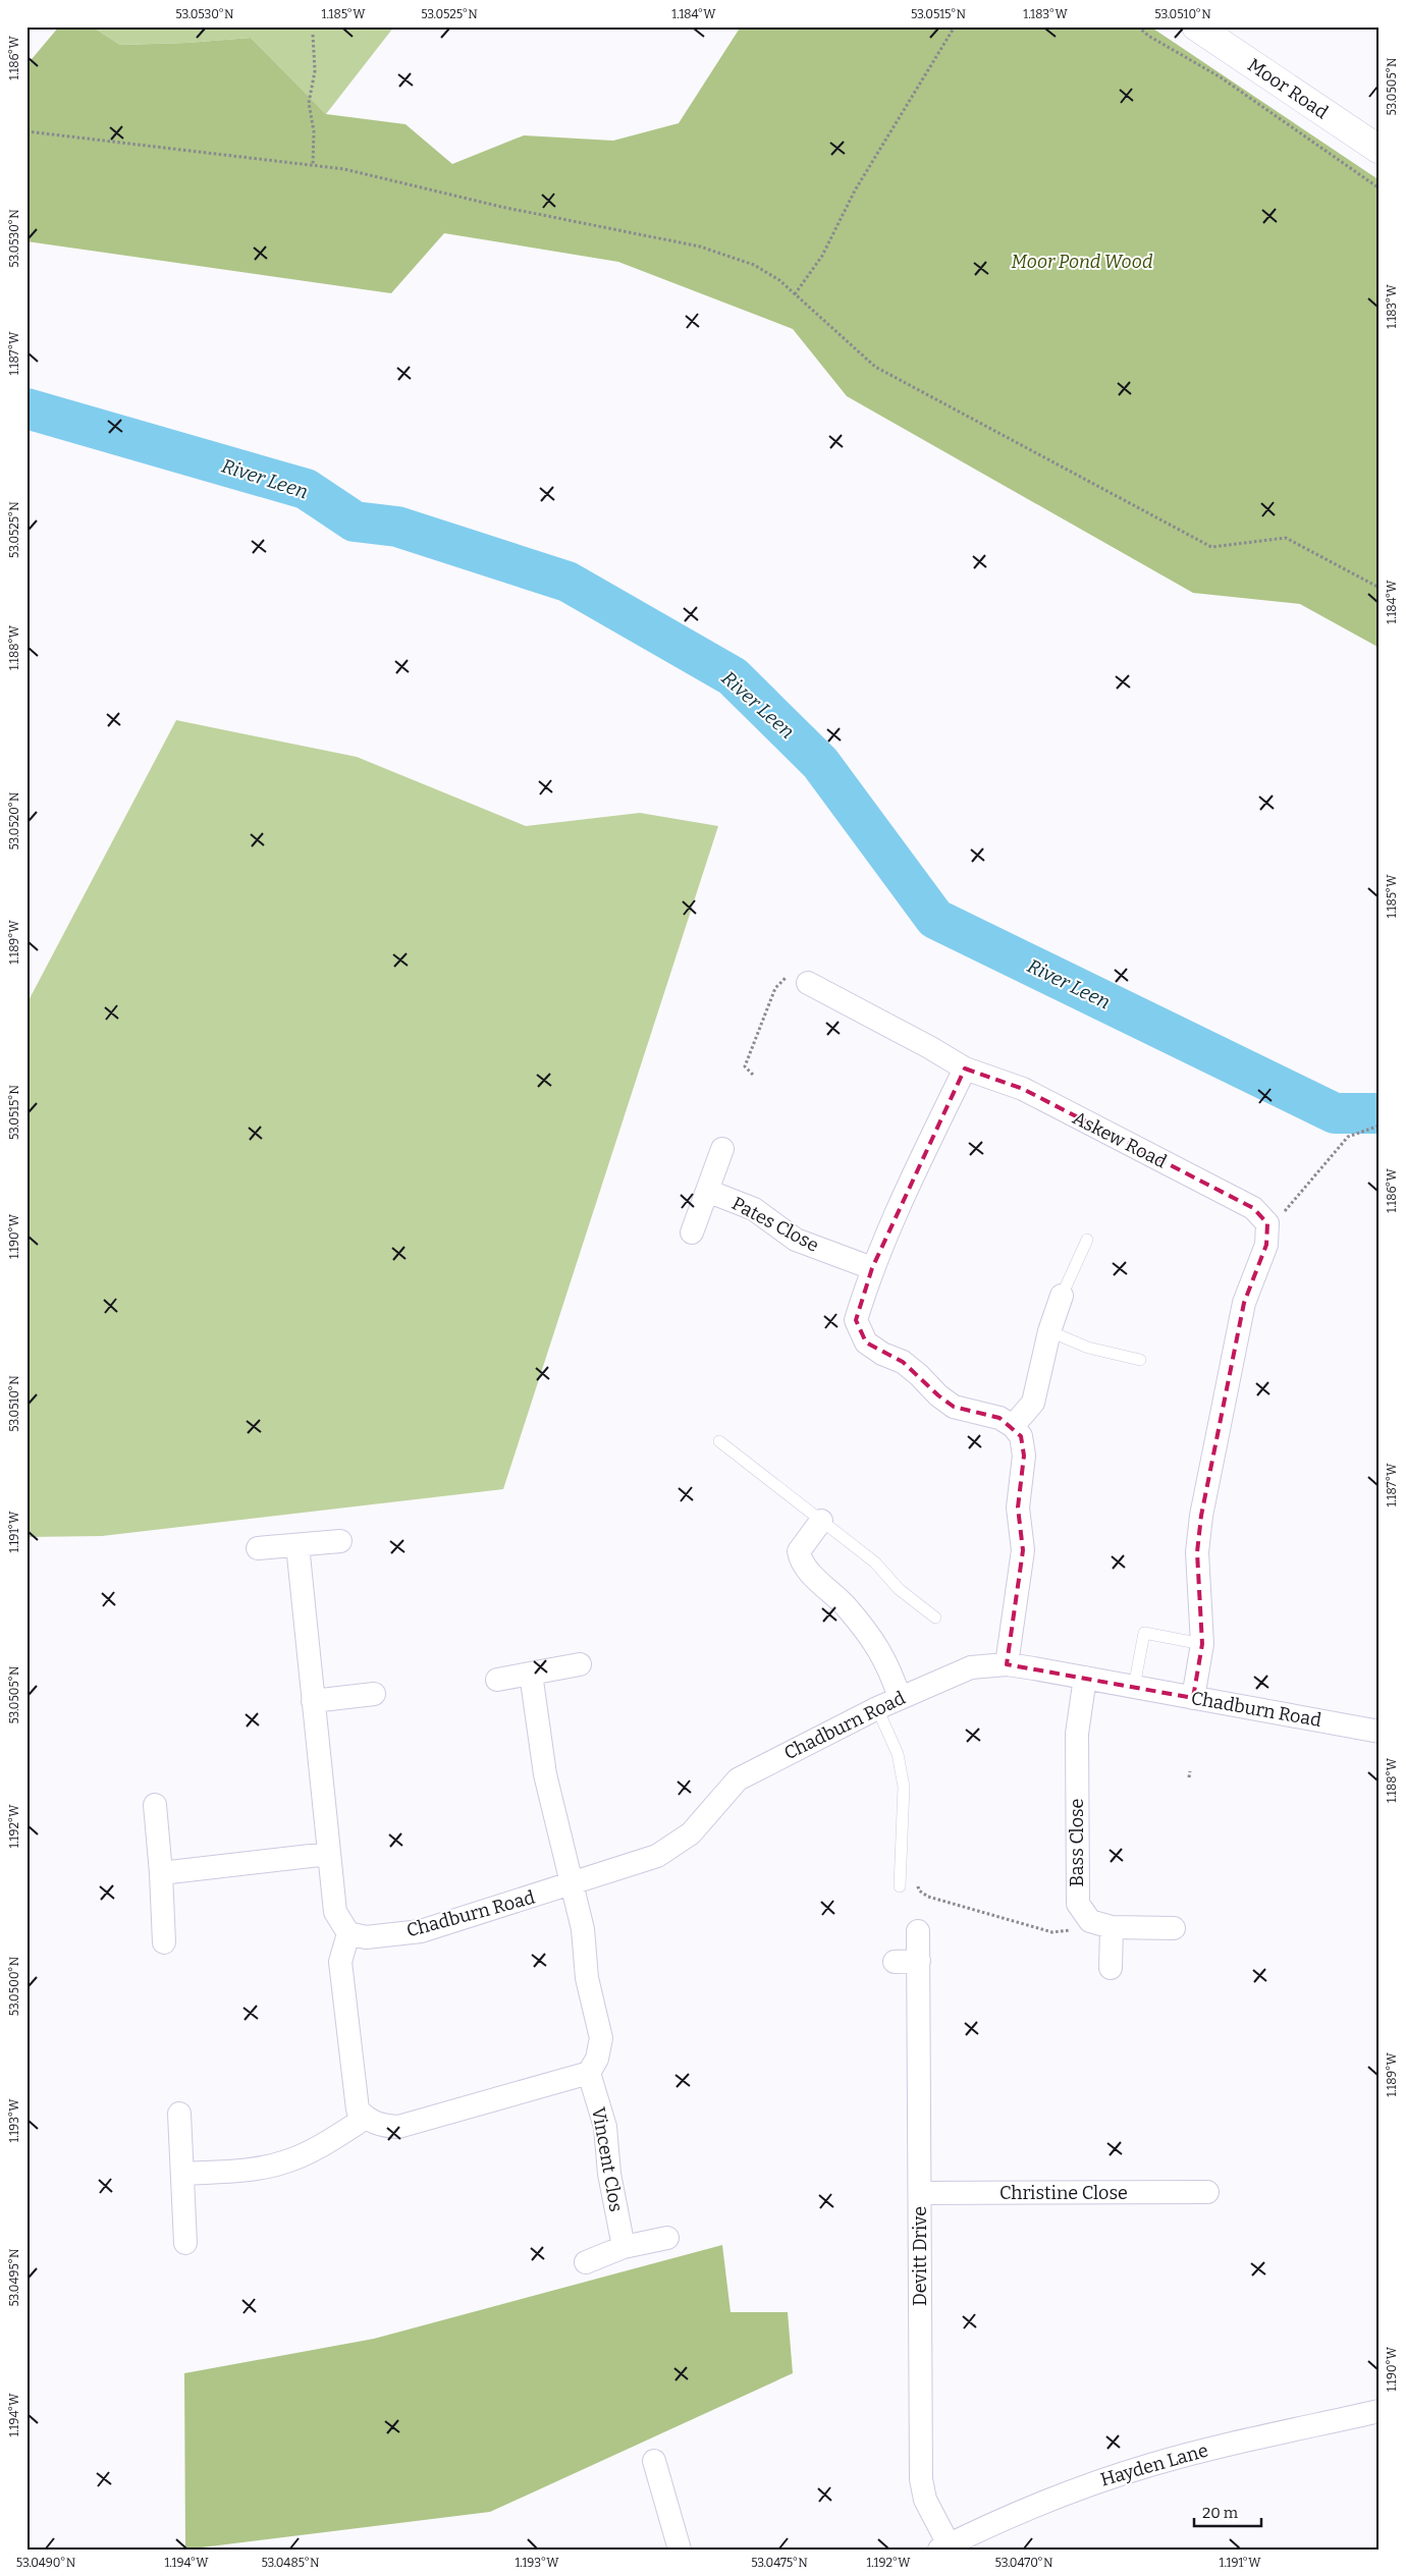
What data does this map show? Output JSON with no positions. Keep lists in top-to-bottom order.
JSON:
{
  "streets": {
    "main road": ["Moor Road"],
    "street": [
      "Askew Road",
      "Pates Close",
      "Chadburn Road",
      "Bass Close",
      "Vincent Clos",
      "Christine Close",
      "Devitt Drive",
      "Hayden Lane"
    ]
  },
  "crossings": [
    ["Chadburn Road", "Bass Close"],
    ["Christine Close", "Devitt Drive"],
    ["Devitt Drive", "Hayden Lane"]
  ],
  "water": ["River Leen"],
  "parks": ["Moor Pond Wood"],
  "scale_bar": "20 m",
  "coordinates": [
    "53.0530°N",
    "1.185°W",
    "53.0525°N",
    "1.184°W",
    "53.0515°N",
    "1.183°W",
    "53.0510°N",
    "1.186°W",
    "53.0505°N",
    "1.187°W",
    "1.188°W",
    "53.0520°N",
    "1.189°W",
    "1.190°W",
    "1.191°W",
    "1.192°W",
    "53.0500°N",
    "1.193°W",
    "53.0495°N",
    "1.194°W",
    "53.0490°N",
    "53.0485°N",
    "53.0475°N",
    "53.0470°N"
  ]
}
